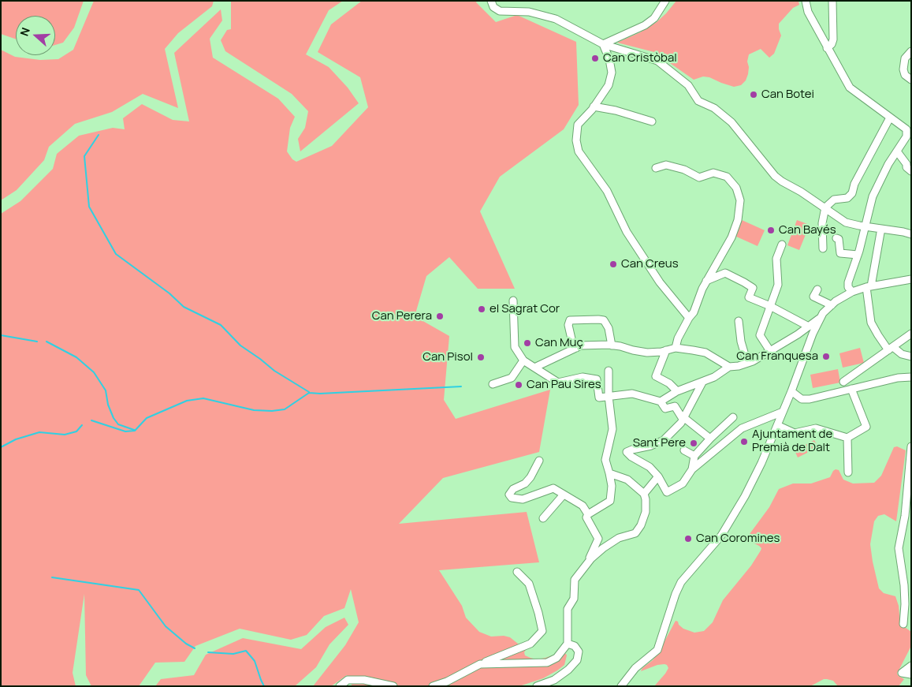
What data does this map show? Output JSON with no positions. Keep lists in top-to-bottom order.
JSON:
{
  "places": [
    "Can Cristòbal",
    "Can Botei",
    "Can Bayés",
    "Can Creus",
    "el Sagrat Cor",
    "Can Perera",
    "Can Muç",
    "Can Franquesa",
    "Can Pisol",
    "Can Pau Sires",
    "Ajuntament de Premià de Dalt",
    "Sant Pere",
    "Can Coromines"
  ],
  "north": "left"
}
